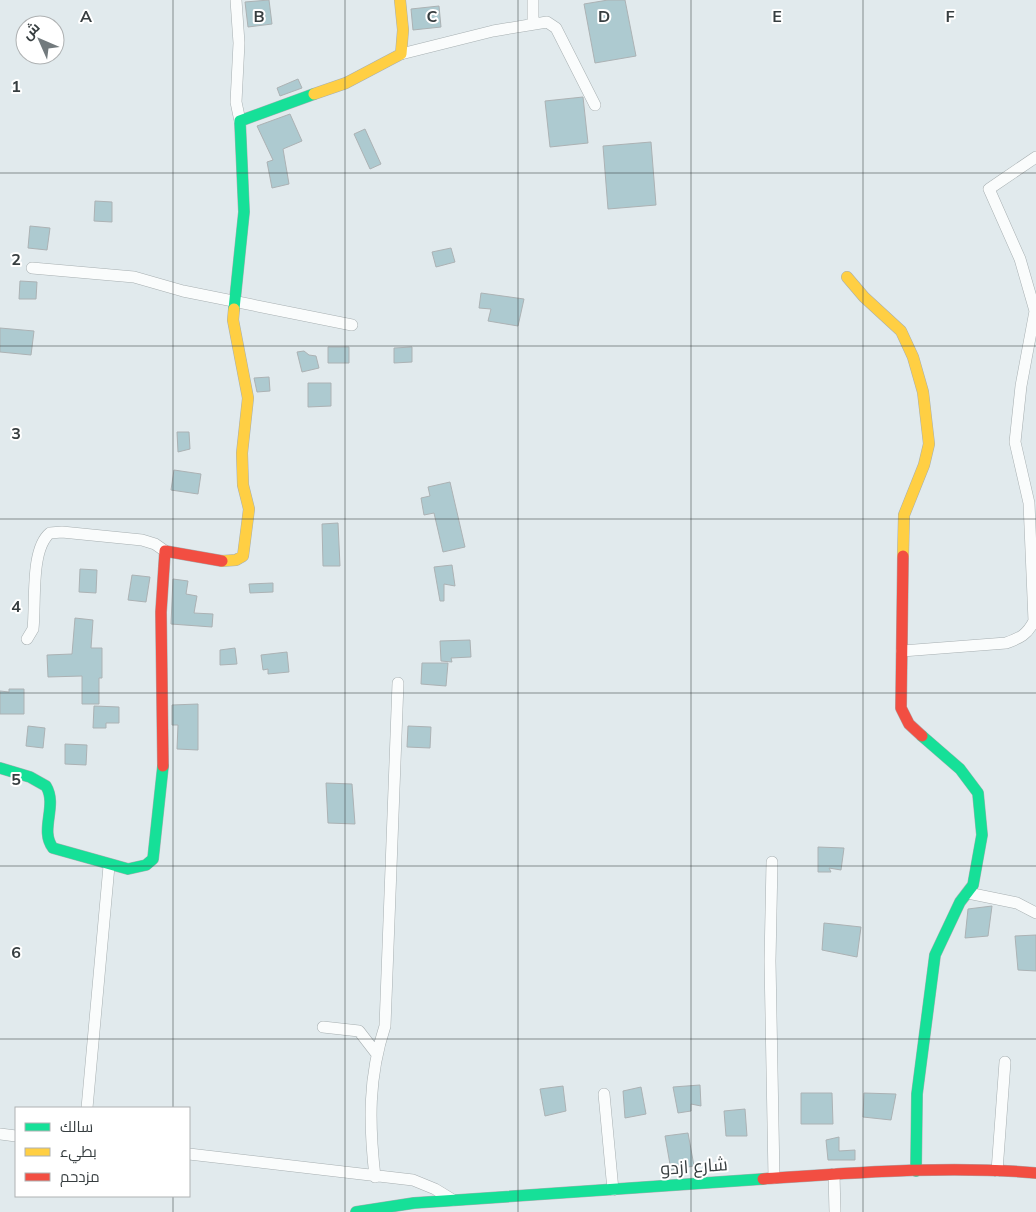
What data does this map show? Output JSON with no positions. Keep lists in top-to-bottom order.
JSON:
{
  "streets": {
    "street": ["شارع ازدو"]
  },
  "legend": ["سالك", "بطيء", "مزدحم"],
  "north": "top left",
  "grid": {
    "columns": [
      "A",
      "B",
      "C",
      "D",
      "E",
      "F"
    ],
    "rows": [
      "1",
      "2",
      "3",
      "4",
      "5",
      "6"
    ]
  }
}
